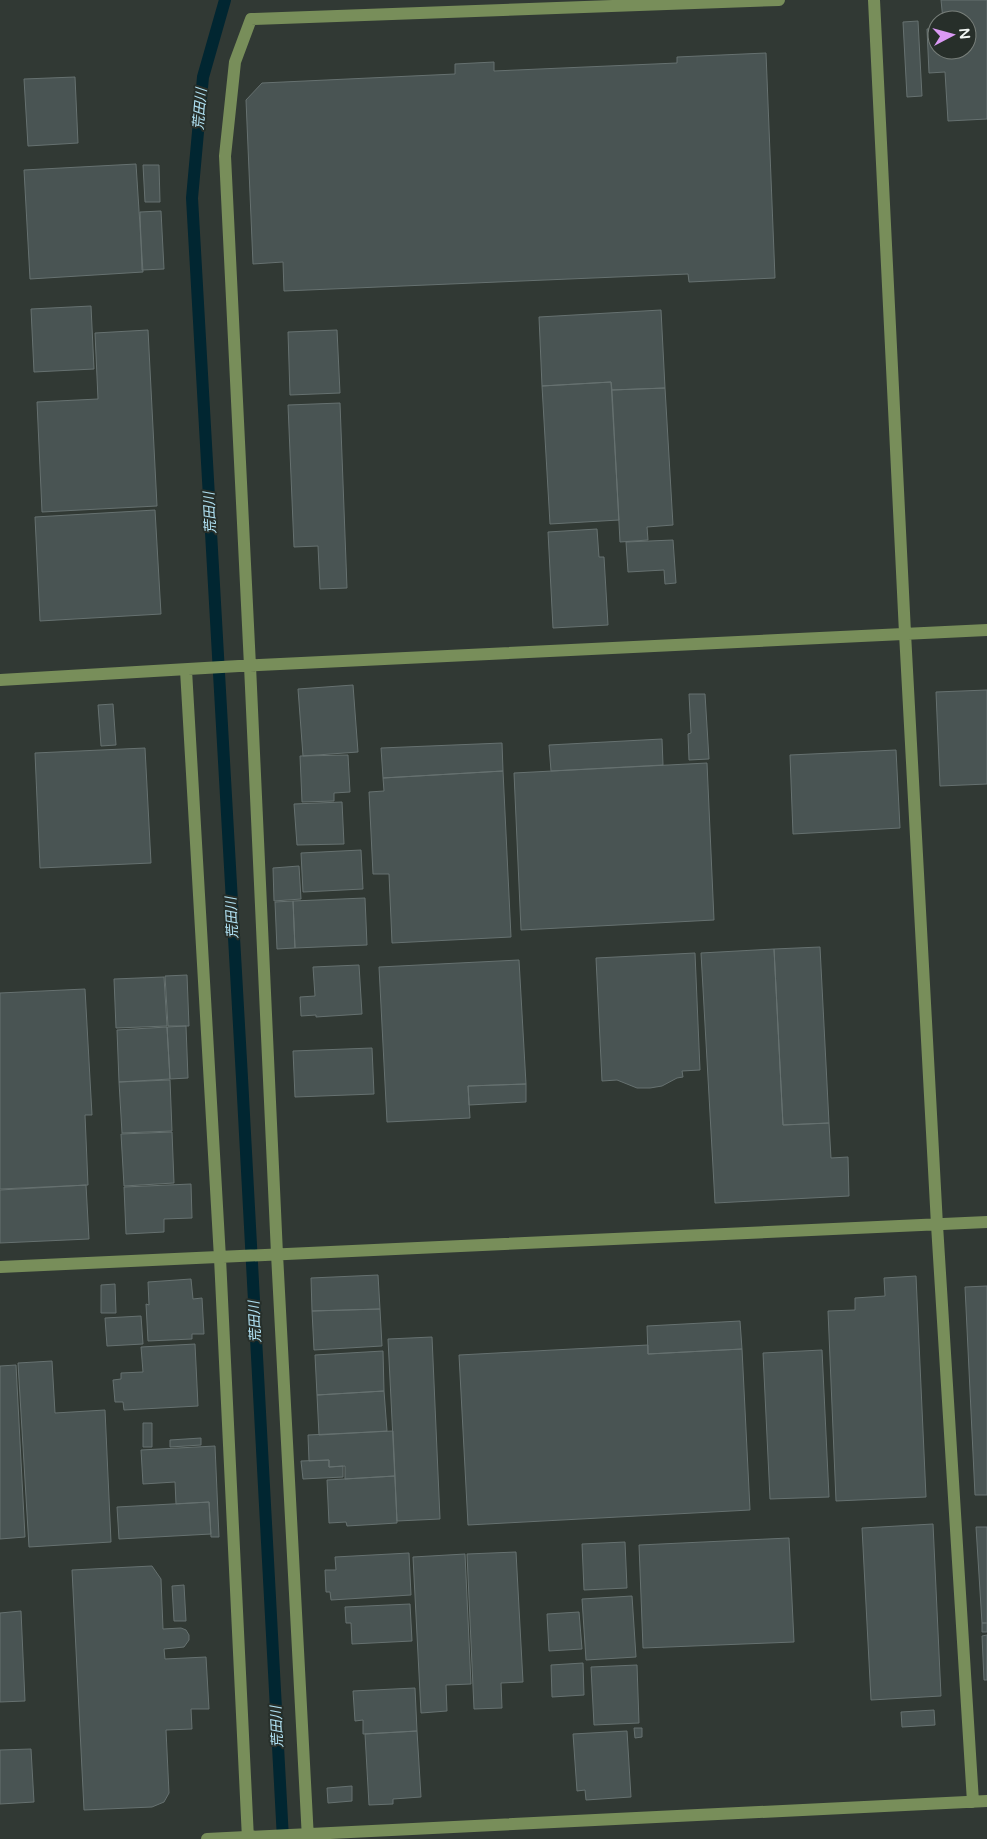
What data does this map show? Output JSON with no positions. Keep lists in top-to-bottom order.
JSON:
{
  "water": ["荒田川"],
  "north": "right"
}
